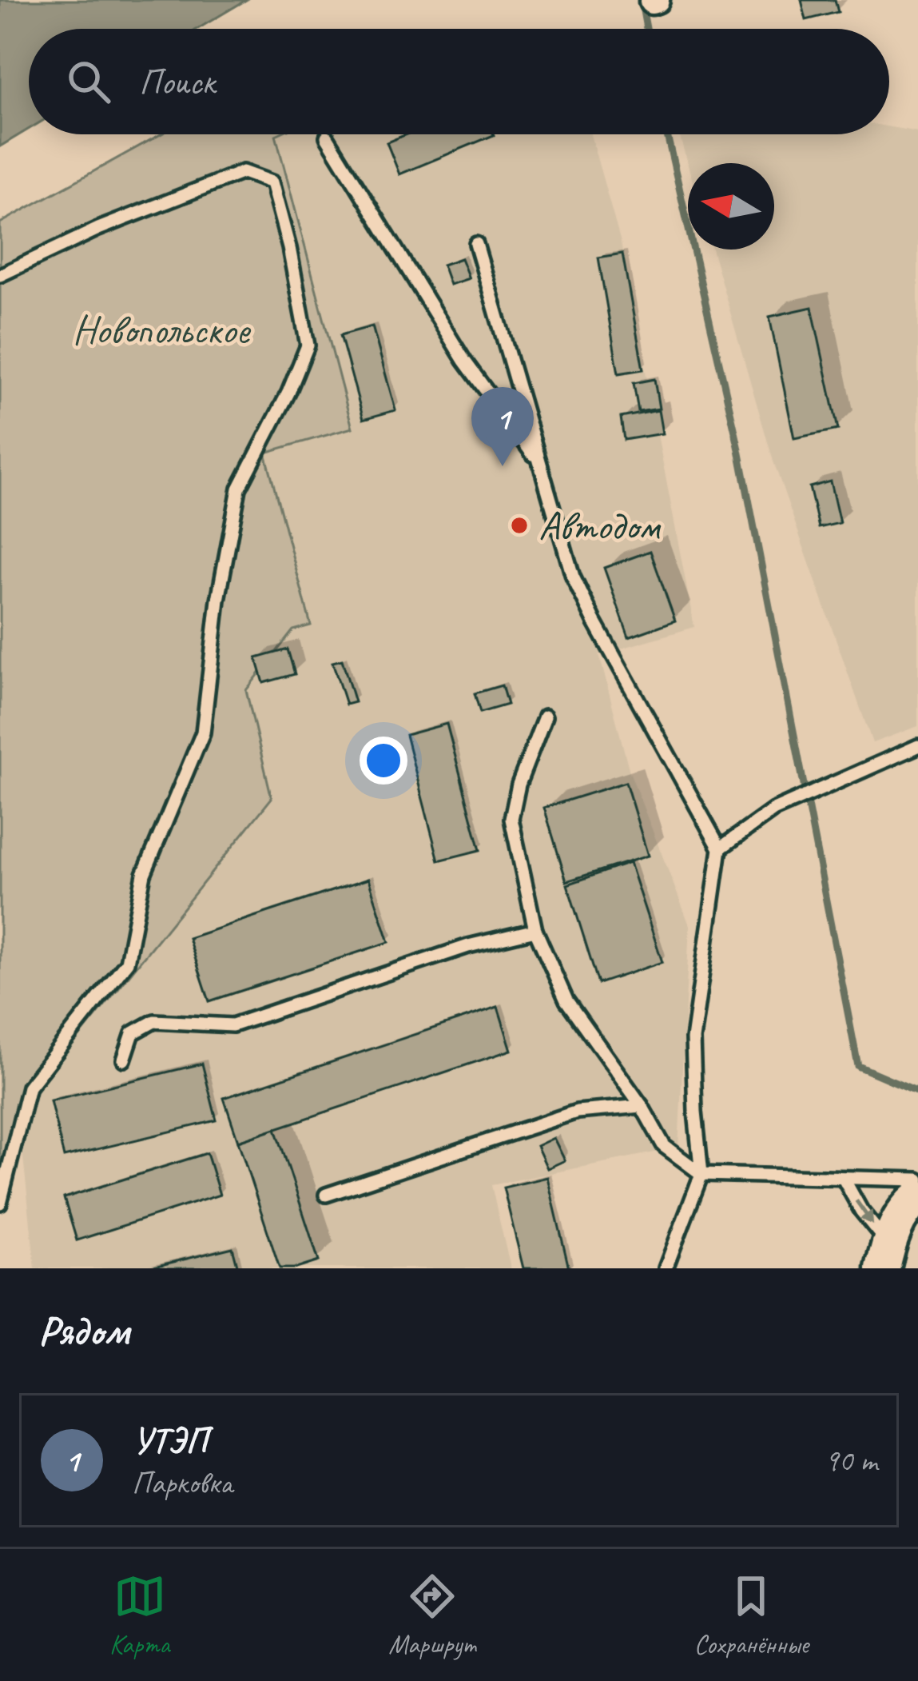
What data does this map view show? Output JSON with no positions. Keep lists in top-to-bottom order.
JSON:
{
  "parks": ["Новопольское"],
  "places": ["Автодом"],
  "north": "left",
  "page": {
    "search": "Поиск",
    "pins": "1",
    "heading": "Рядом",
    "list": [
      {
        "mark": "1",
        "name": "УТЭП",
        "note": "Парковка",
        "value": "90 m"
      }
    ],
    "nav": ["Карта", "Маршрут", "Сохранённые"]
  }
}
